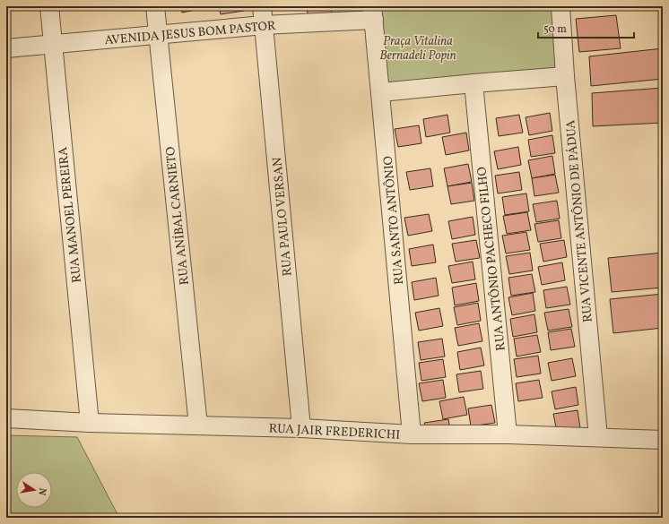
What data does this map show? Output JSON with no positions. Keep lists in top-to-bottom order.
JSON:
{
  "streets": {
    "street": [
      "AVENIDA JESUS BOM PASTOR",
      "RUA MANOEL PEREIRA",
      "RUA ANÍBAL CARNIETO",
      "RUA PAULO VERSAN",
      "RUA SANTO ANTÔNIO",
      "RUA VICENTE ANTÔNIO DE PÁDUA",
      "RUA ANTÔNIO PACHECO FILHO",
      "RUA JAIR FREDERICHI"
    ]
  },
  "crossings": [
    ["AVENIDA JESUS BOM PASTOR", "RUA MANOEL PEREIRA"],
    ["AVENIDA JESUS BOM PASTOR", "RUA ANÍBAL CARNIETO"],
    ["AVENIDA JESUS BOM PASTOR", "RUA PAULO VERSAN"],
    ["AVENIDA JESUS BOM PASTOR", "RUA SANTO ANTÔNIO"],
    ["RUA MANOEL PEREIRA", "RUA JAIR FREDERICHI"],
    ["RUA ANÍBAL CARNIETO", "RUA JAIR FREDERICHI"],
    ["RUA PAULO VERSAN", "RUA JAIR FREDERICHI"],
    ["RUA SANTO ANTÔNIO", "RUA JAIR FREDERICHI"],
    ["RUA VICENTE ANTÔNIO DE PÁDUA", "RUA JAIR FREDERICHI"],
    ["RUA ANTÔNIO PACHECO FILHO", "RUA JAIR FREDERICHI"]
  ],
  "parks": ["Praça Vitalina Bernadeli Popin"],
  "scale_bar": "50 m",
  "north": "right"
}
